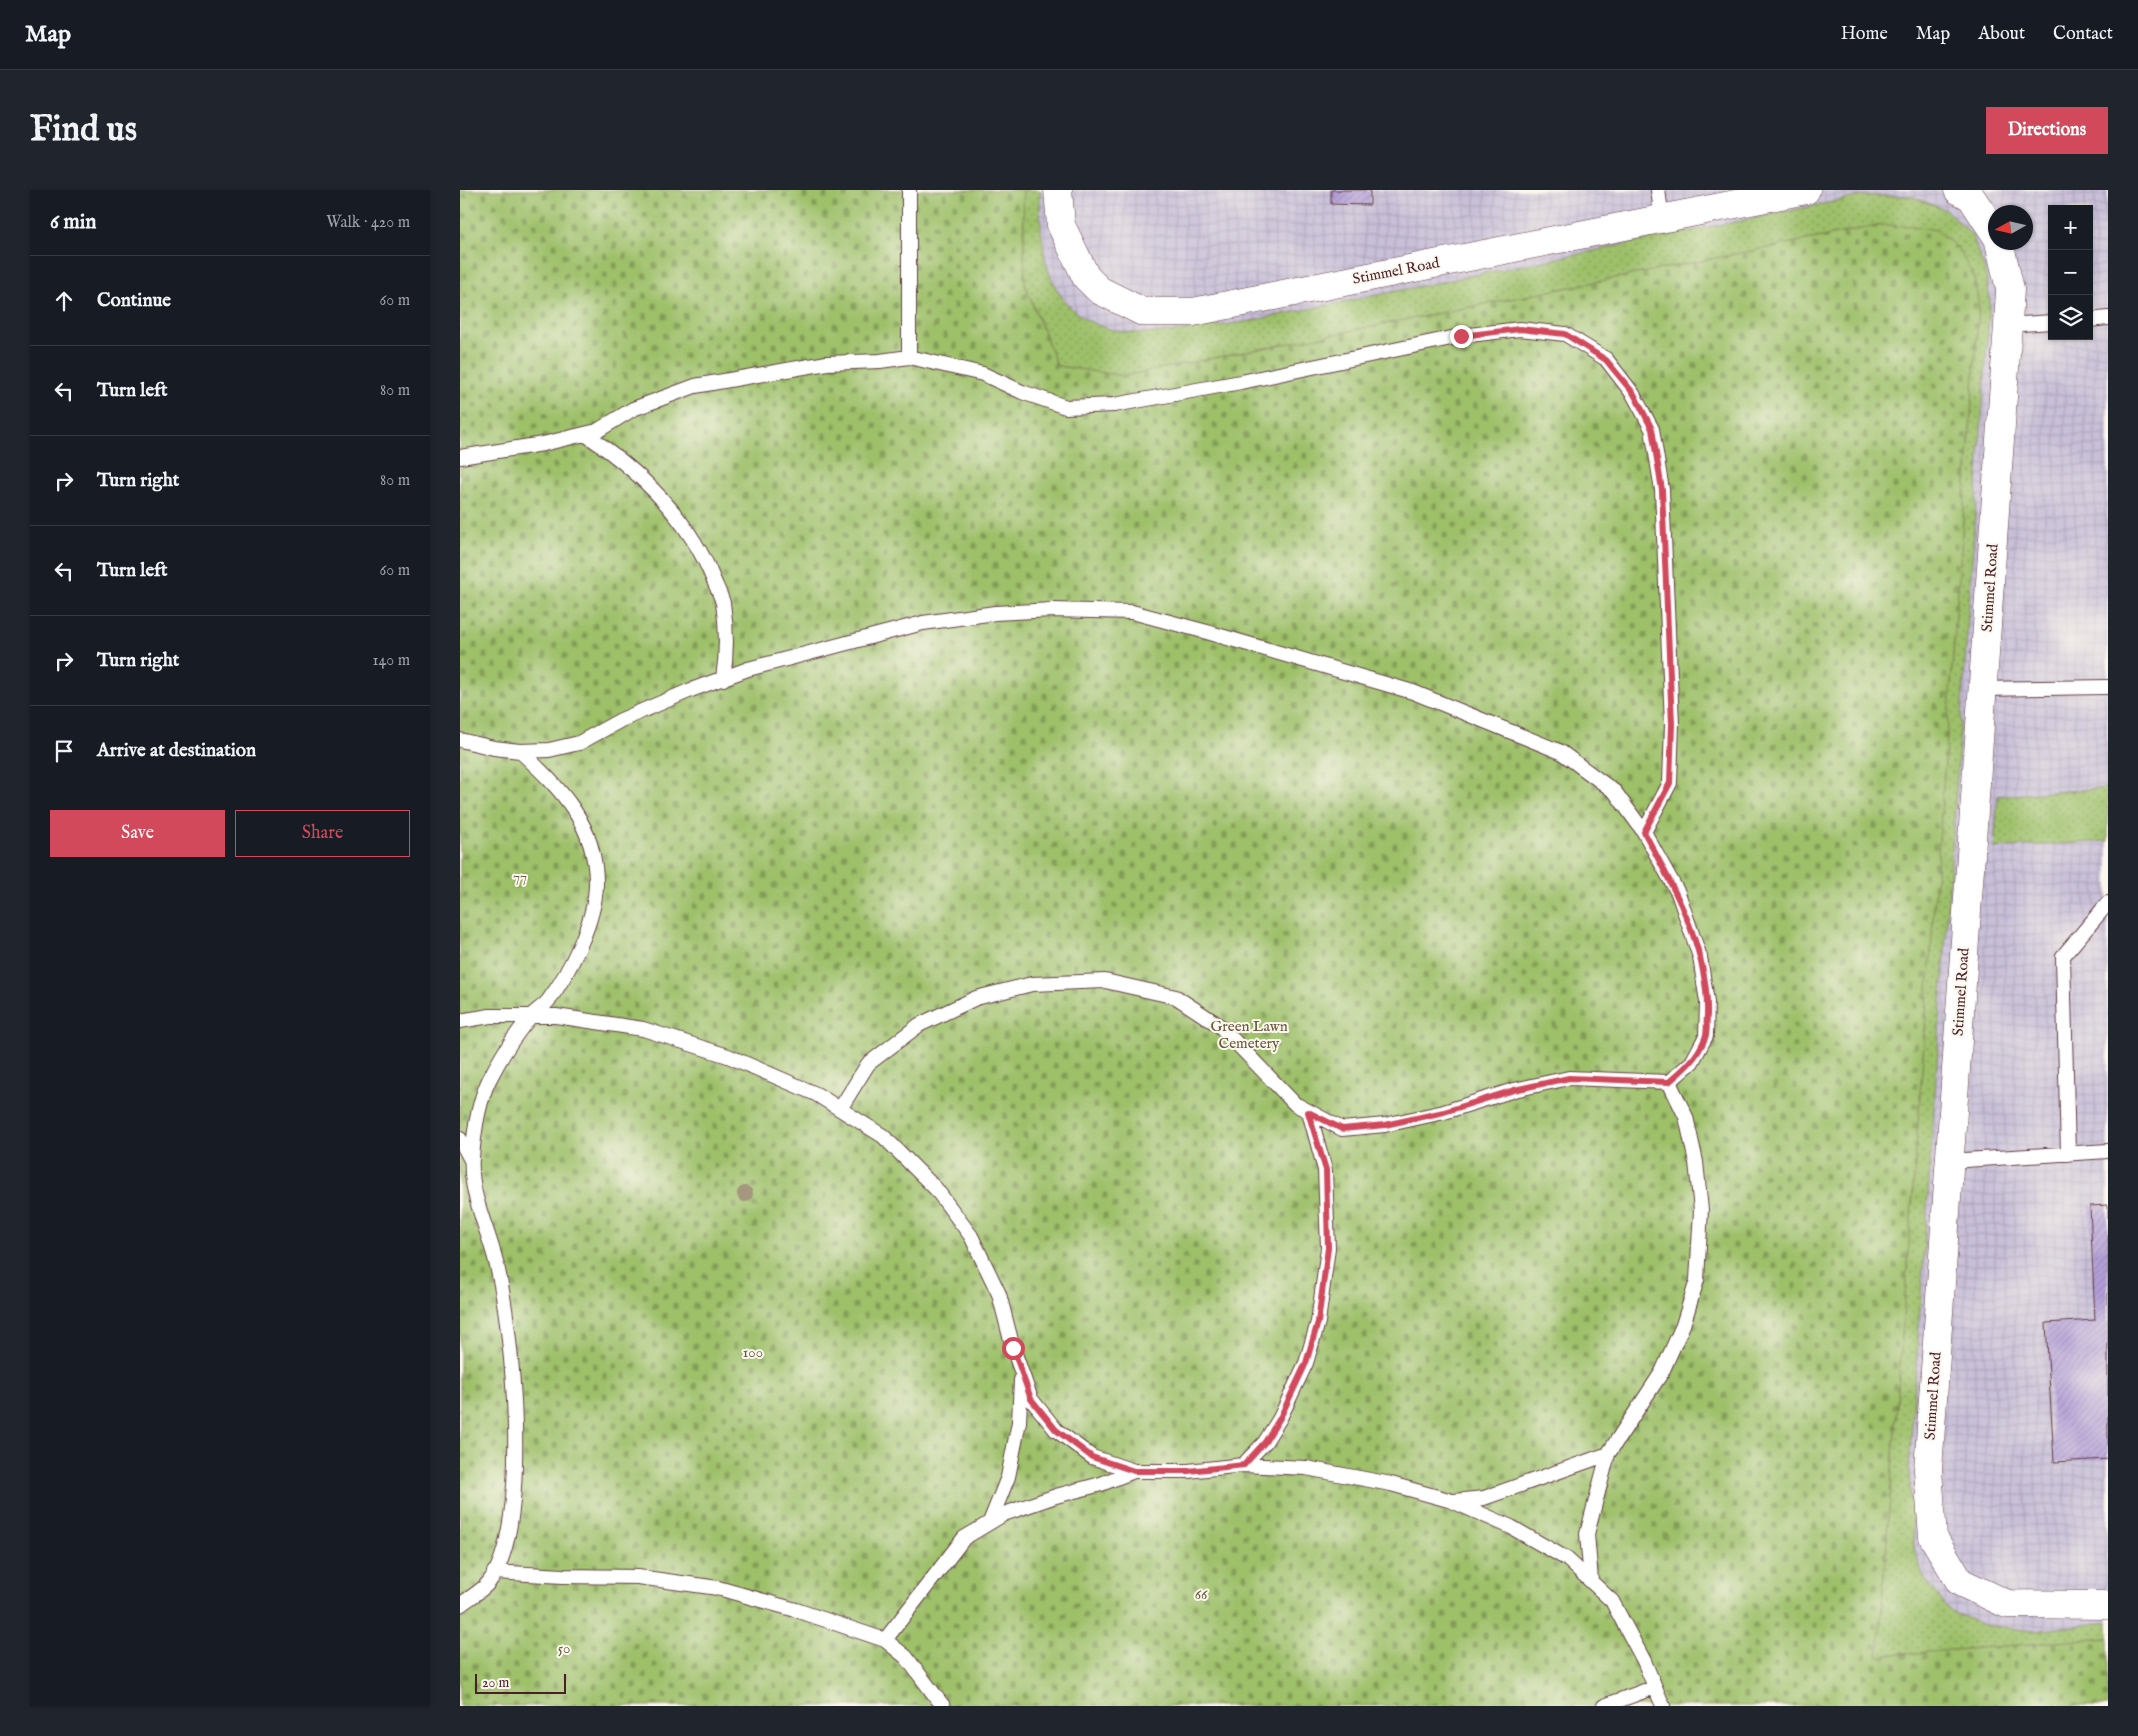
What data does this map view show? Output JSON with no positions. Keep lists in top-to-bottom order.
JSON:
{
  "streets": {
    "street": ["Stimmel Road"]
  },
  "parks": [
    "77",
    "Green Lawn Cemetery",
    "100",
    "66",
    "50"
  ],
  "scale_bar": "20 m",
  "north": "left",
  "page": {
    "header": "Map",
    "nav": [
      "Home",
      "Map",
      "About",
      "Contact"
    ],
    "buttons": [
      "Directions",
      ["Save", "Share"]
    ],
    "title": "Find us",
    "heading": ["6 min", "Walk · 420 m"],
    "map_buttons": ["+", "−"],
    "list": [
      ["Continue", "60 m"],
      ["Turn left", "80 m"],
      ["Turn right", "80 m"],
      ["Turn left", "60 m"],
      ["Turn right", "140 m"],
      "Arrive at destination"
    ],
    "scale": "20 m"
  }
}
